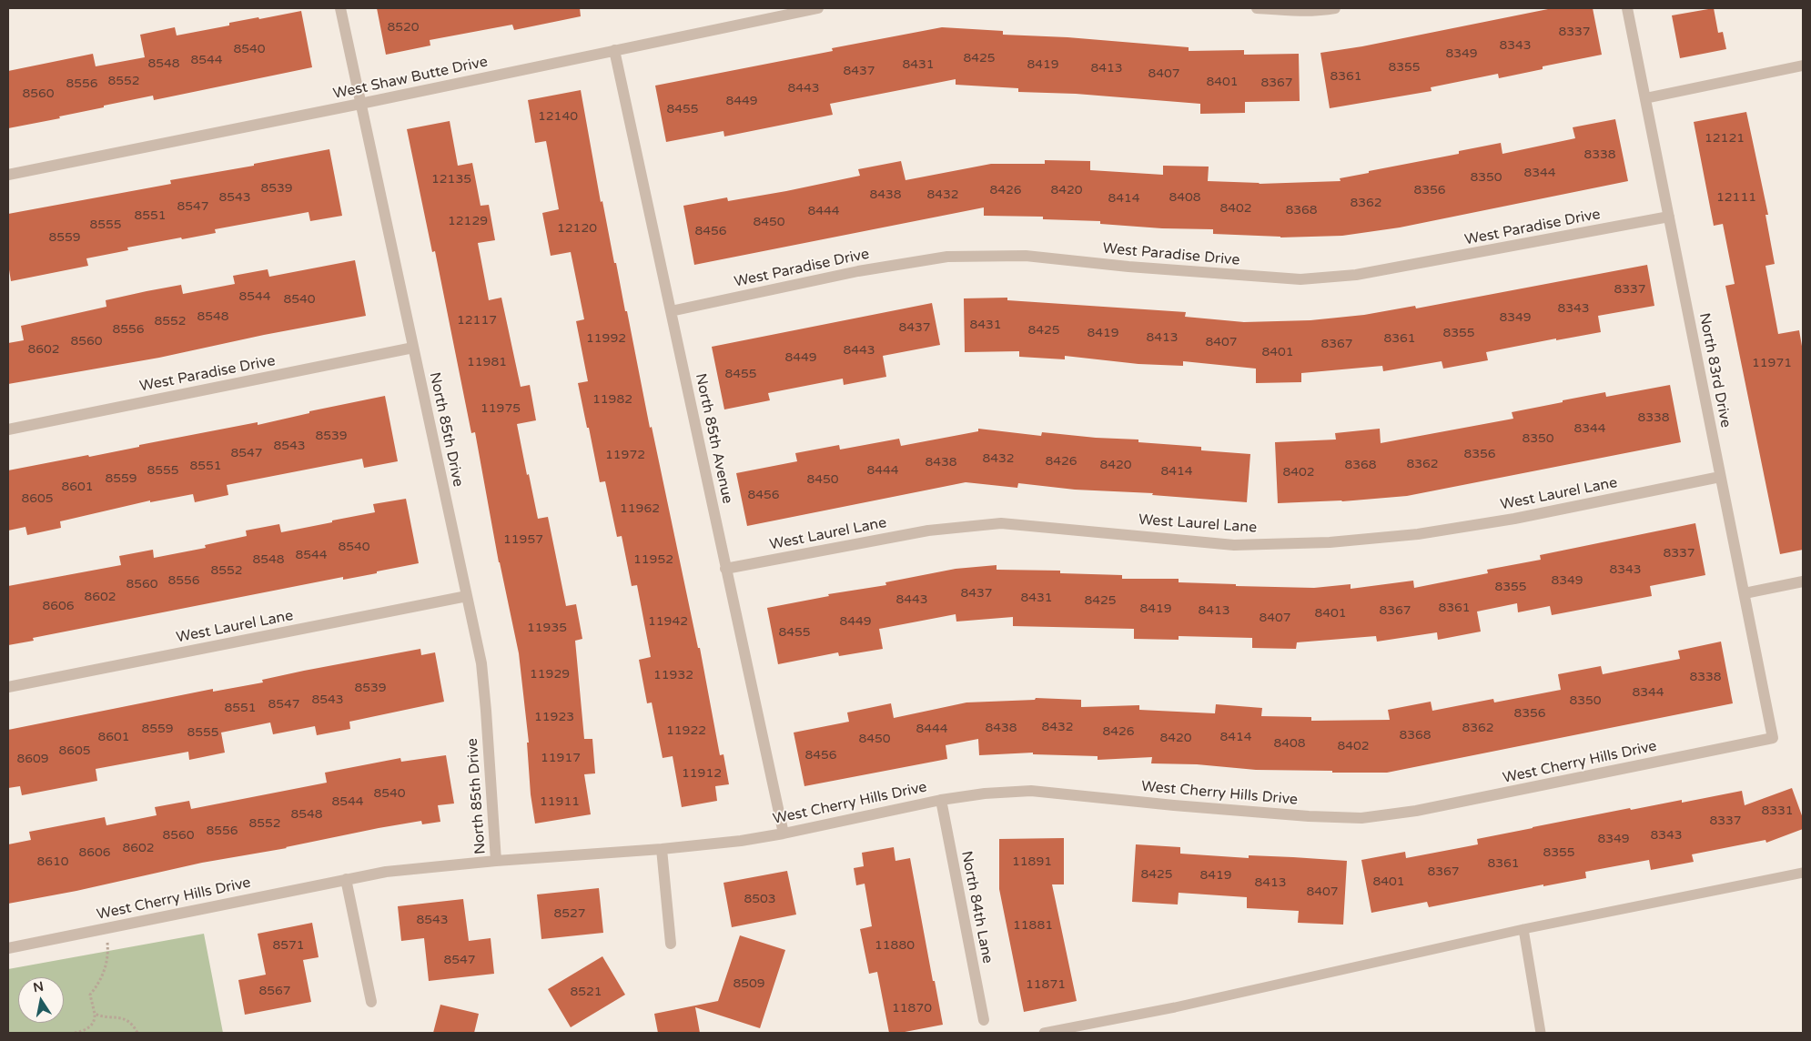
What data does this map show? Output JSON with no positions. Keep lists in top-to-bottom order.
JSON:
{
  "streets": {
    "street": [
      "West Shaw Butte Drive",
      "West Paradise Drive",
      "North 83rd Drive",
      "North 85th Drive",
      "North 85th Avenue",
      "West Laurel Lane",
      "West Cherry Hills Drive",
      "North 84th Lane"
    ]
  },
  "crossings": [
    ["West Shaw Butte Drive", "North 85th Drive"],
    ["West Shaw Butte Drive", "North 85th Avenue"],
    ["West Paradise Drive", "North 83rd Drive"],
    ["West Paradise Drive", "North 85th Drive"],
    ["West Paradise Drive", "North 85th Avenue"],
    ["North 83rd Drive", "West Laurel Lane"],
    ["North 83rd Drive", "West Cherry Hills Drive"],
    ["North 85th Drive", "West Laurel Lane"],
    ["North 85th Drive", "West Cherry Hills Drive"],
    ["North 85th Avenue", "West Laurel Lane"],
    ["North 85th Avenue", "West Cherry Hills Drive"],
    ["West Cherry Hills Drive", "North 84th Lane"]
  ],
  "house_numbers": [
    "8520",
    "8337",
    "8343",
    "8540",
    "8349",
    "8425",
    "8544",
    "8548",
    "8431",
    "8419",
    "8355",
    "8413",
    "8437",
    "8407",
    "8361",
    "8552",
    "8401",
    "8367",
    "8556",
    "8443",
    "8560",
    "8449",
    "8455",
    "12140",
    "12121",
    "8338",
    "8344",
    "8350",
    "12135",
    "8539",
    "8426",
    "8420",
    "8356",
    "8438",
    "8432",
    "8543",
    "8408",
    "12111",
    "8414",
    "8362",
    "8547",
    "8402",
    "8368",
    "8444",
    "8551",
    "12129",
    "8450",
    "8555",
    "12120",
    "8456",
    "8559",
    "8337",
    "8544",
    "8540",
    "8343",
    "8548",
    "8349",
    "12117",
    "8552",
    "8431",
    "8437",
    "8556",
    "8425",
    "8419",
    "8355",
    "8413",
    "11992",
    "8361",
    "8560",
    "8407",
    "8367",
    "8602",
    "8443",
    "8401",
    "8449",
    "11981",
    "11971",
    "8455",
    "11982",
    "11975",
    "8338",
    "8344",
    "8539",
    "8350",
    "8543",
    "8547",
    "8356",
    "11972",
    "8432",
    "8426",
    "8438",
    "8362",
    "8420",
    "8368",
    "8551",
    "8555",
    "8444",
    "8414",
    "8402",
    "8559",
    "8450",
    "8601",
    "8456",
    "8605",
    "11962",
    "11957",
    "8540",
    "8337",
    "8544",
    "8548",
    "11952",
    "8343",
    "8552",
    "8556",
    "8349",
    "8560",
    "8355",
    "8437",
    "8602",
    "8431",
    "8443",
    "8425",
    "8606",
    "8361",
    "8419",
    "8413",
    "8367",
    "8401",
    "8407",
    "11942",
    "8449",
    "11935",
    "8455",
    "11929",
    "11932",
    "8338",
    "8539",
    "8344",
    "8543",
    "8350",
    "8547",
    "8551",
    "8356",
    "11923",
    "8432",
    "8438",
    "8362",
    "8559",
    "8444",
    "11922",
    "8426",
    "8555",
    "8368",
    "8601",
    "8414",
    "8420",
    "8450",
    "8408",
    "8402",
    "8605",
    "8456",
    "11917",
    "8609",
    "11912",
    "8540",
    "8544",
    "11911",
    "8331",
    "8548",
    "8337",
    "8552",
    "8556",
    "8560",
    "8343",
    "8349",
    "8602",
    "8606",
    "8355",
    "8610",
    "11891",
    "8361",
    "8367",
    "8425",
    "8419",
    "8401",
    "8413",
    "8407",
    "8503",
    "8527",
    "8543",
    "11881",
    "8571",
    "11880",
    "8547",
    "8509",
    "11871",
    "8567",
    "8521",
    "11870"
  ],
  "north": "top"
}
